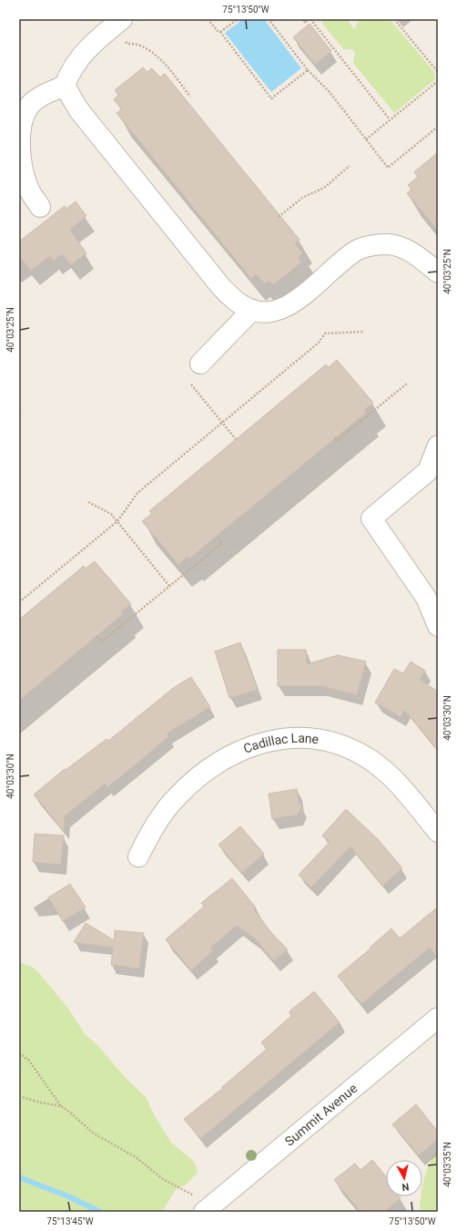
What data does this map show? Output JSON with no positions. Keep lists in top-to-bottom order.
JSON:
{
  "streets": {
    "street": ["Cadillac Lane", "Summit Avenue"]
  },
  "north": "bottom",
  "coordinates": [
    "75°13'50\"W",
    "40°03'25\"N",
    "40°03'30\"N",
    "40°03'35\"N",
    "75°13'45\"W"
  ]
}
